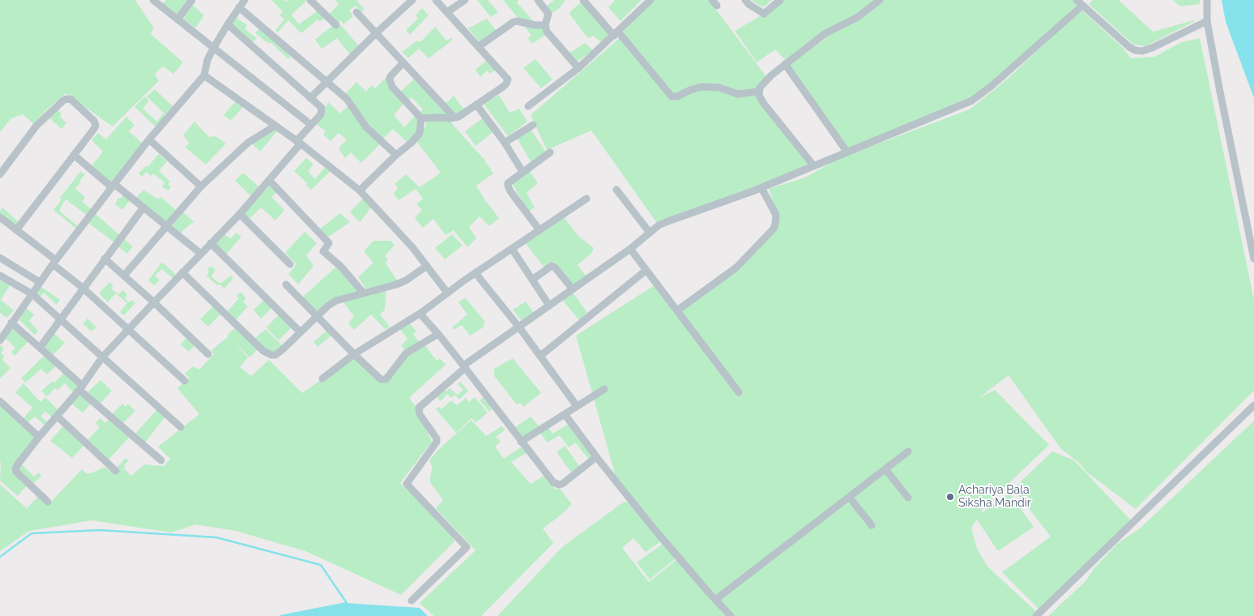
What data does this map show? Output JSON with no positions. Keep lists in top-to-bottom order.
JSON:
{
  "places": ["Achariya Bala Siksha Mandir"]
}
